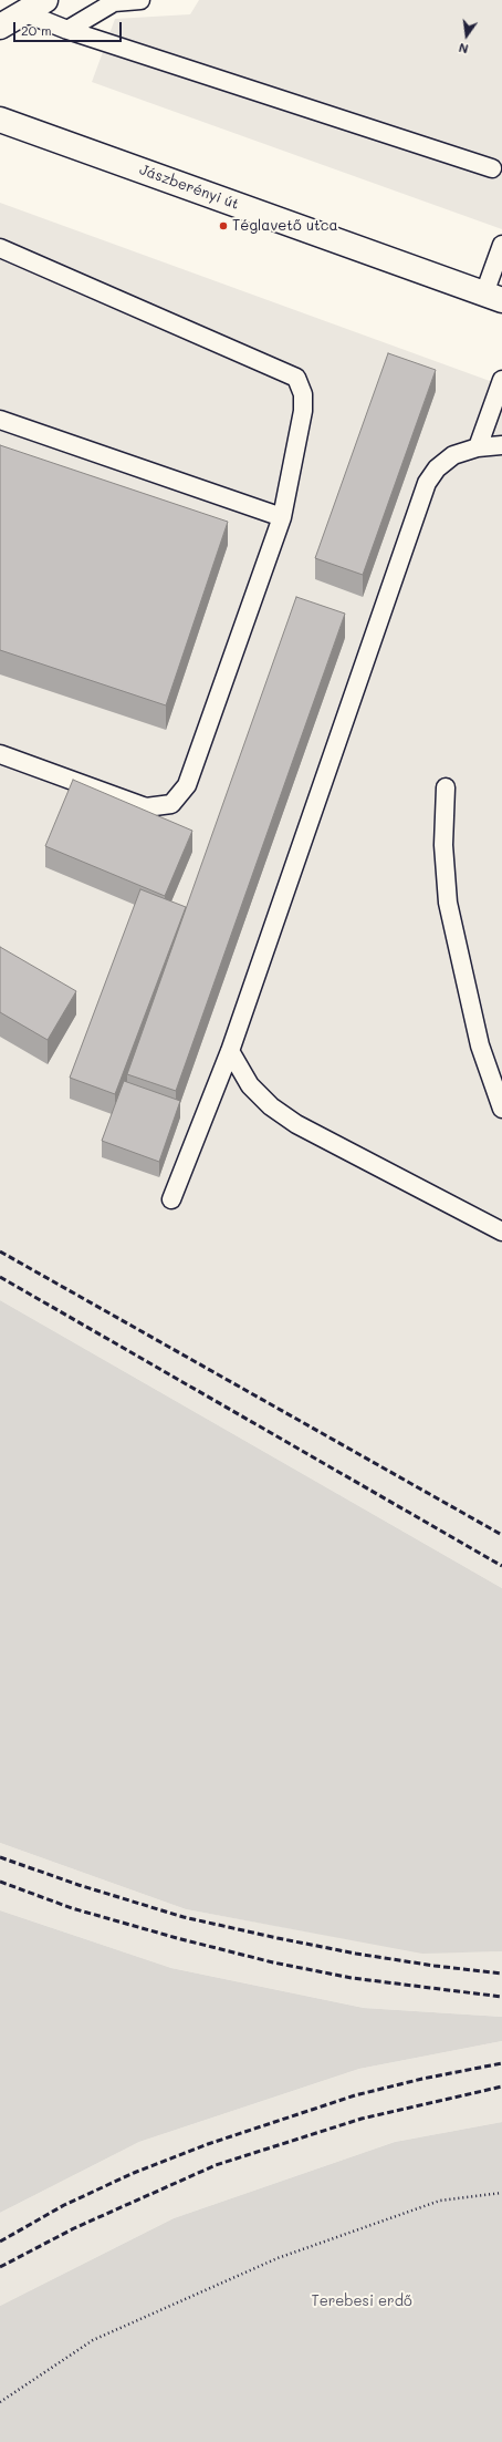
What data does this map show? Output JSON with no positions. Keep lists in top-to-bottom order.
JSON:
{
  "streets": {
    "main road": ["Jászberényi út"]
  },
  "parks": ["Terebesi erdő"],
  "places": ["Téglavető utca"],
  "scale_bar": "20 m",
  "north": "bottom"
}
